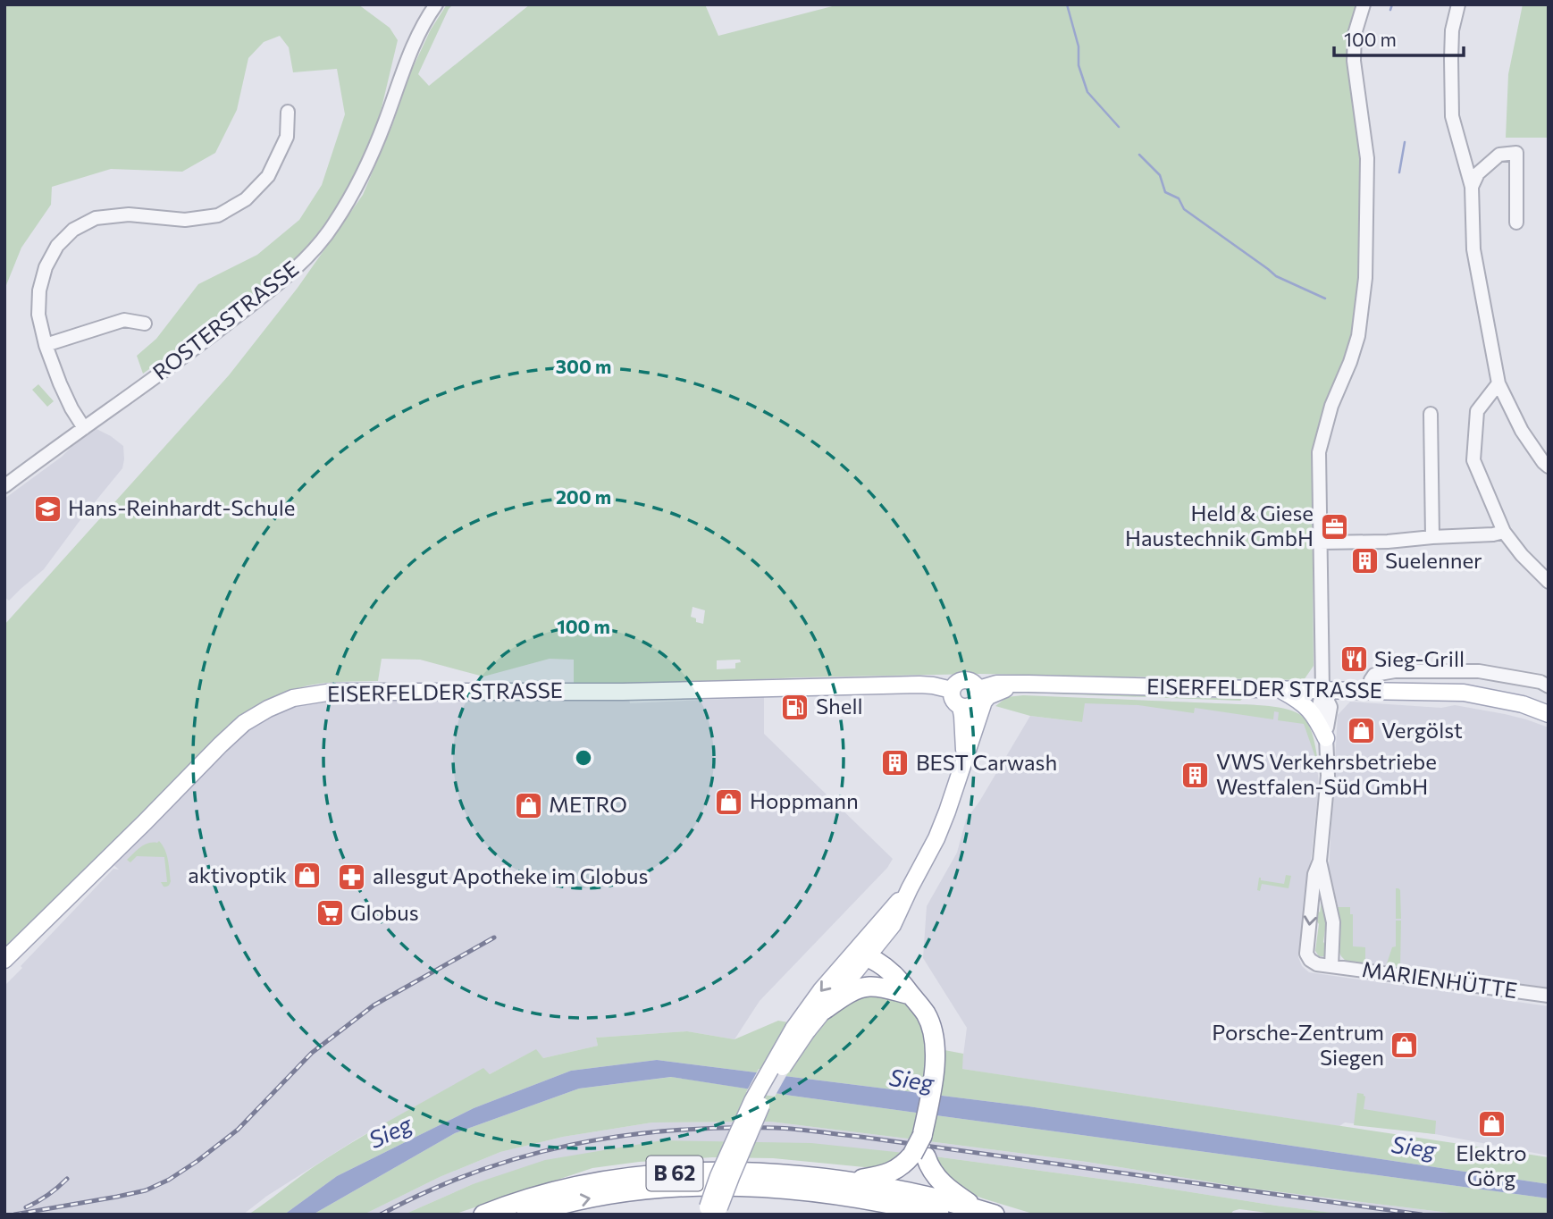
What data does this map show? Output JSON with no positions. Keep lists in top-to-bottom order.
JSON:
{
  "streets": {
    "highway": ["B 62"],
    "main road": ["EISERFELDER STRASSE"],
    "street": ["ROSTERSTRASSE", "MARIENHÜTTE"]
  },
  "crossings": [
    ["EISERFELDER STRASSE", "MARIENHÜTTE"]
  ],
  "water": ["Sieg"],
  "places": {
    "school or university": ["Hans-Reinhardt-Schule"],
    "office": ["Held & Giese Haustechnik GmbH"],
    "building": ["Suelenner", "BEST Carwash", "VWS Verkehrsbetriebe Westfalen-Süd GmbH"],
    "restaurant": ["Sieg-Grill"],
    "fuel station": ["Shell"],
    "shop": [
      "Vergölst",
      "Hoppmann",
      "METRO",
      "aktivoptik",
      "Porsche-Zentrum Siegen",
      "Elektro Görg"
    ],
    "pharmacy": ["allesgut Apotheke im Globus"],
    "supermarket": ["Globus"]
  },
  "scale_bar": "100 m",
  "rings": ["300 m", "200 m", "100 m"]
}
